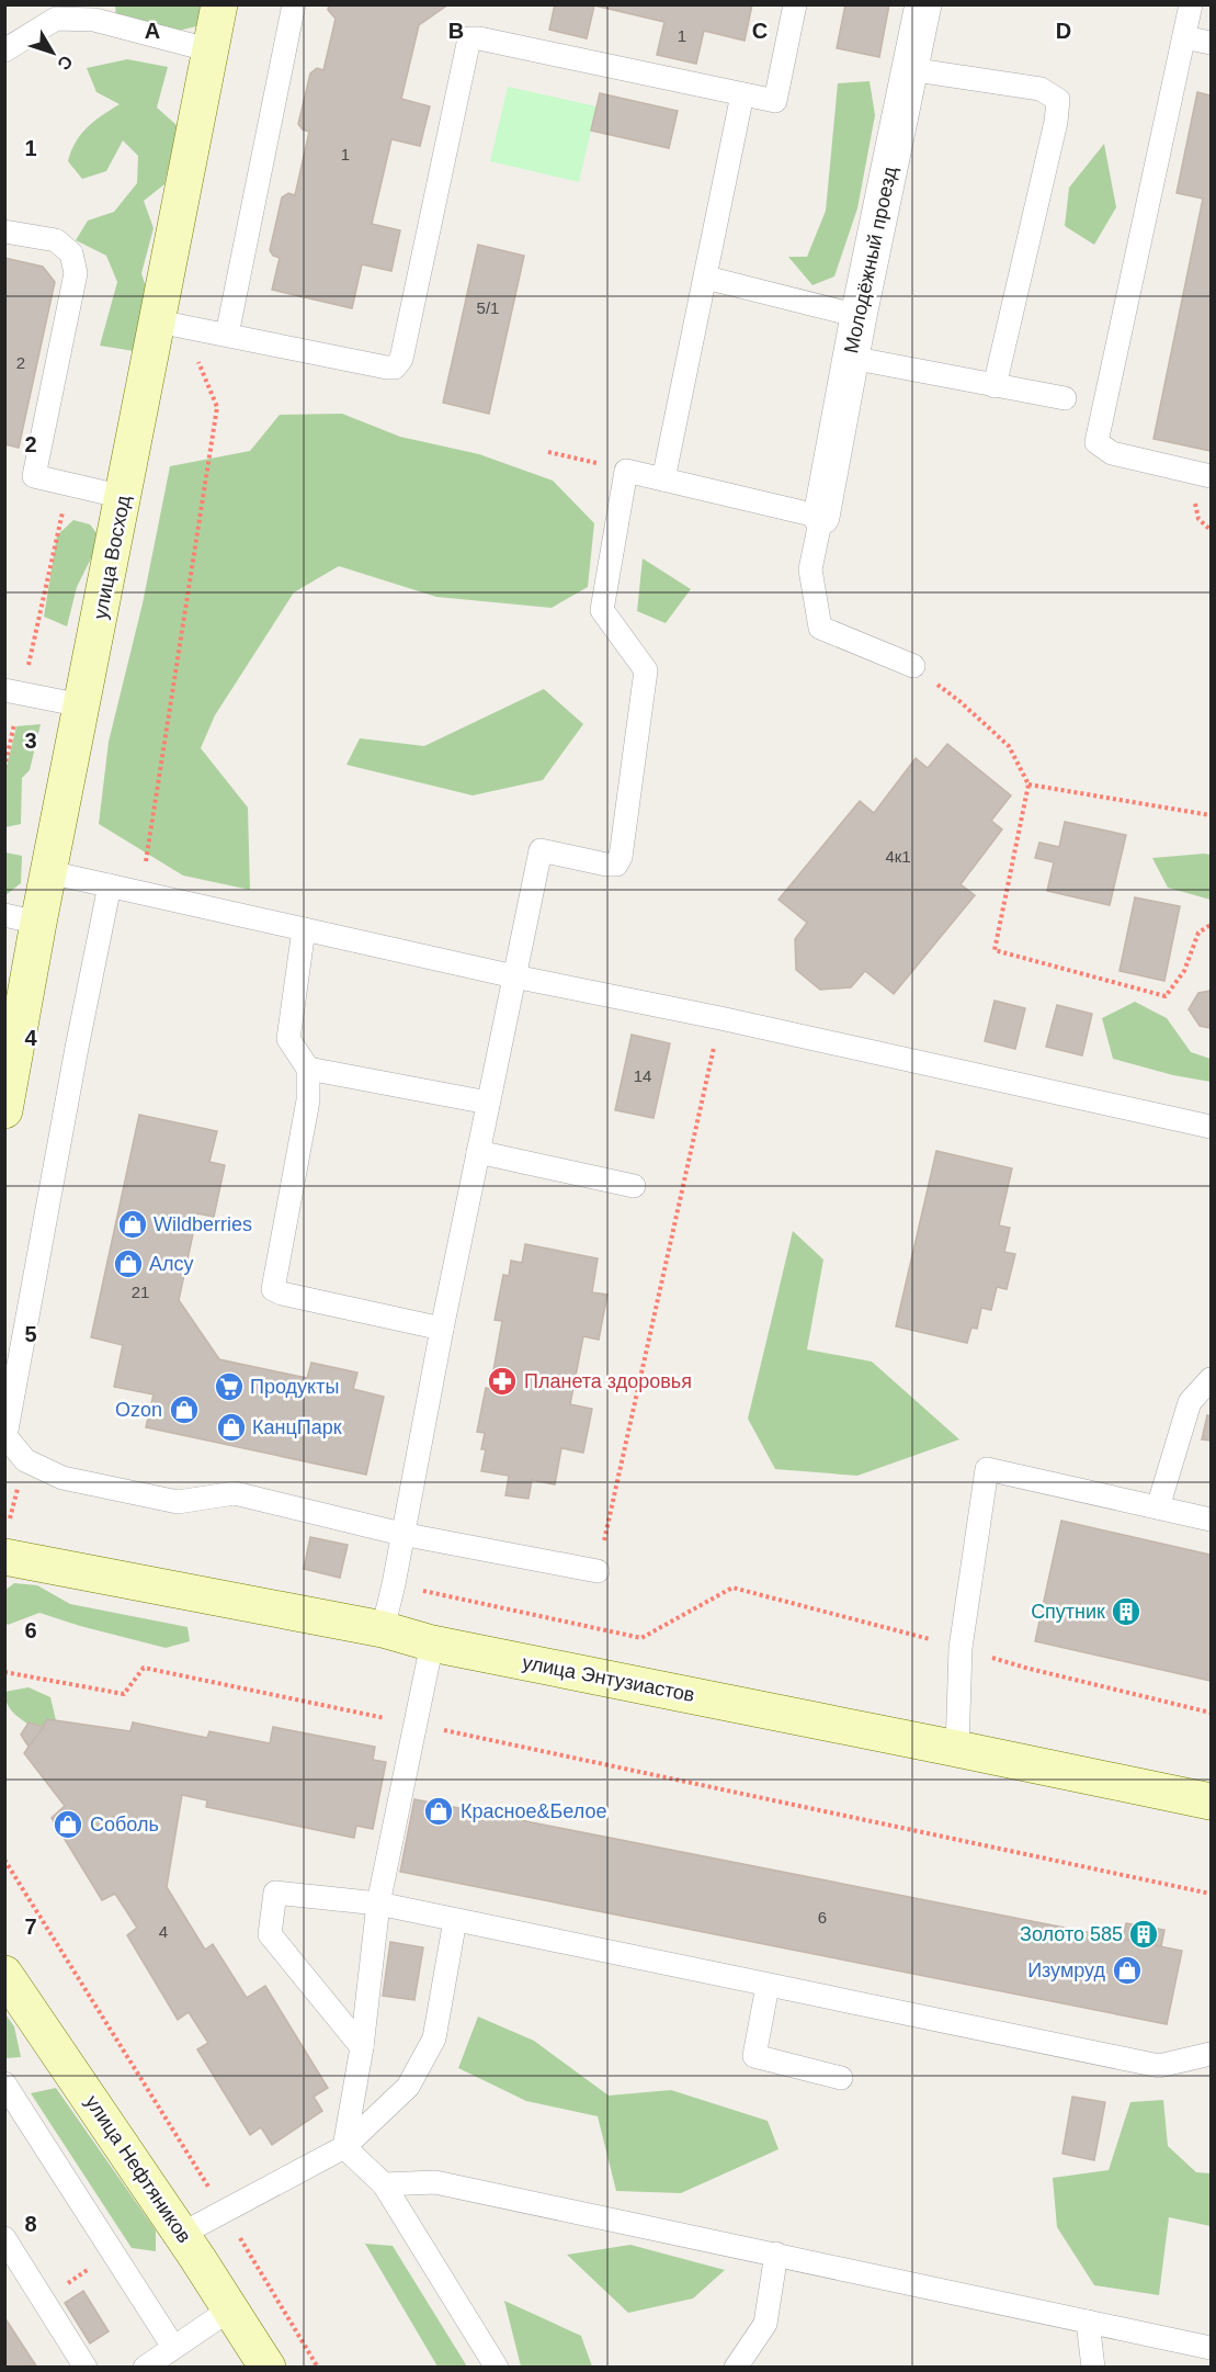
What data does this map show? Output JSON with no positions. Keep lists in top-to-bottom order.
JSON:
{
  "streets": {
    "street": [
      "Молодёжный проезд",
      "улица Восход",
      "улица Энтузиастов",
      "улица Нефтяников"
    ]
  },
  "places": {
    "shop": [
      "Wildberries",
      "Алсу",
      "Ozon",
      "КанцПарк",
      "Красное&Белое",
      "Соболь",
      "Изумруд"
    ],
    "pharmacy": ["Планета здоровья"],
    "supermarket": ["Продукты"],
    "building": ["Спутник", "Золото 585"]
  },
  "house_numbers": [
    "1",
    "1",
    "5/1",
    "2",
    "4к1",
    "14",
    "21",
    "6",
    "4"
  ],
  "north": "bottom right",
  "grid": {
    "columns": [
      "A",
      "B",
      "C",
      "D"
    ],
    "rows": [
      "1",
      "2",
      "3",
      "4",
      "5",
      "6",
      "7",
      "8"
    ]
  }
}
